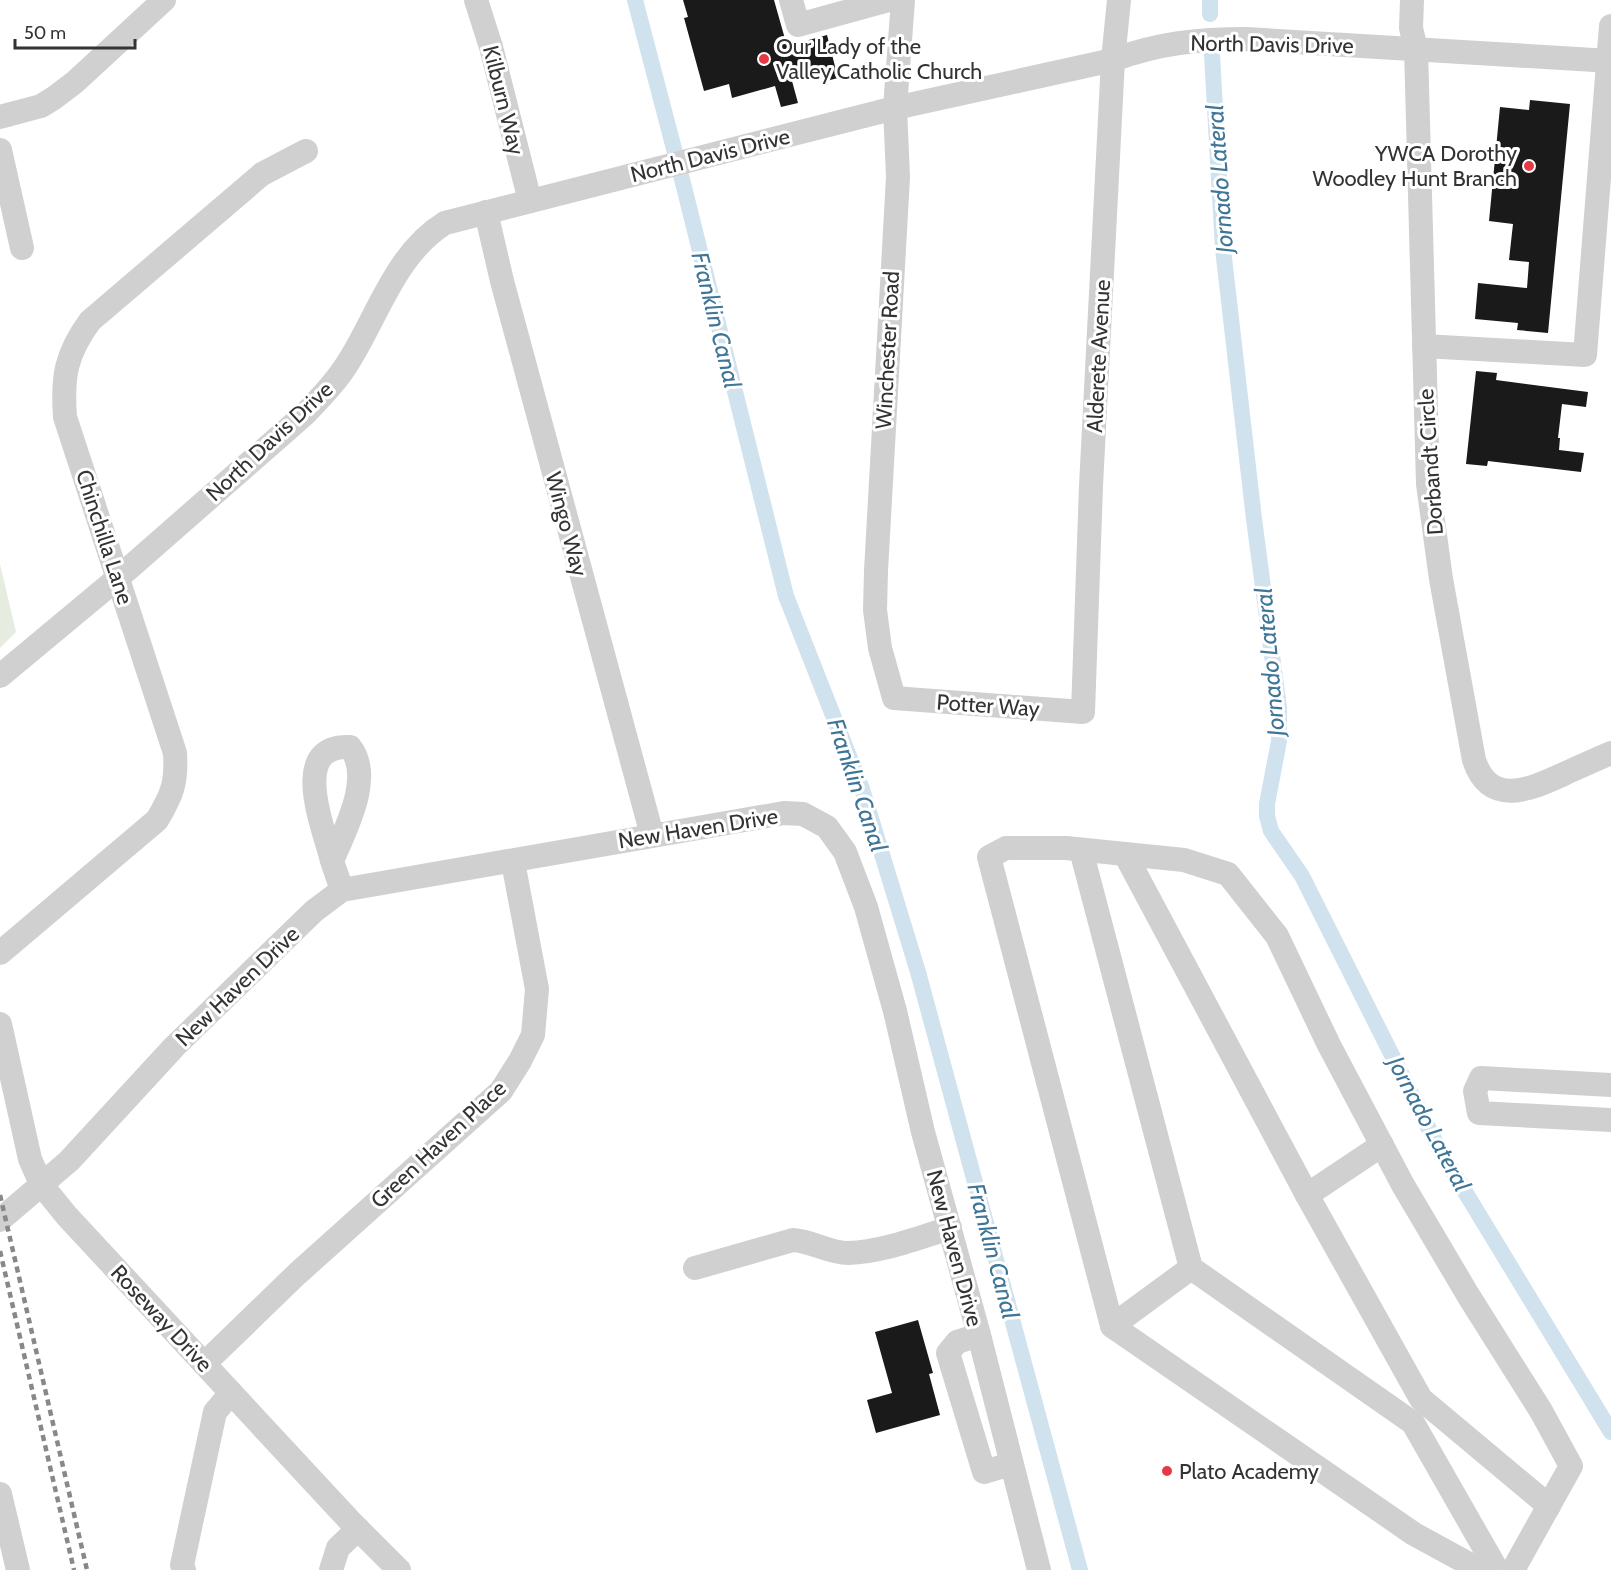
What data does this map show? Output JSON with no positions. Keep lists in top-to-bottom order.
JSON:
{
  "streets": {
    "street": [
      "North Davis Drive",
      "Kilburn Way",
      "Winchester Road",
      "Alderete Avenue",
      "Dorbandt Circle",
      "Wingo Way",
      "Chinchilla Lane",
      "Potter Way",
      "New Haven Drive",
      "Green Haven Place",
      "Roseway Drive"
    ]
  },
  "crossings": [
    ["North Davis Drive", "Kilburn Way"],
    ["North Davis Drive", "Winchester Road"],
    ["North Davis Drive", "Alderete Avenue"],
    ["North Davis Drive", "Dorbandt Circle"],
    ["North Davis Drive", "Wingo Way"],
    ["North Davis Drive", "Chinchilla Lane"],
    ["Winchester Road", "Potter Way"],
    ["Alderete Avenue", "Potter Way"],
    ["Wingo Way", "New Haven Drive"],
    ["New Haven Drive", "Green Haven Place"],
    ["New Haven Drive", "Roseway Drive"],
    ["Green Haven Place", "Roseway Drive"]
  ],
  "water": ["Jornado Lateral", "Franklin Canal"],
  "places": ["Our Lady of the Valley Catholic Church", "YWCA Dorothy Woodley Hunt Branch", "Plato Academy"],
  "scale_bar": "50 m"
}
